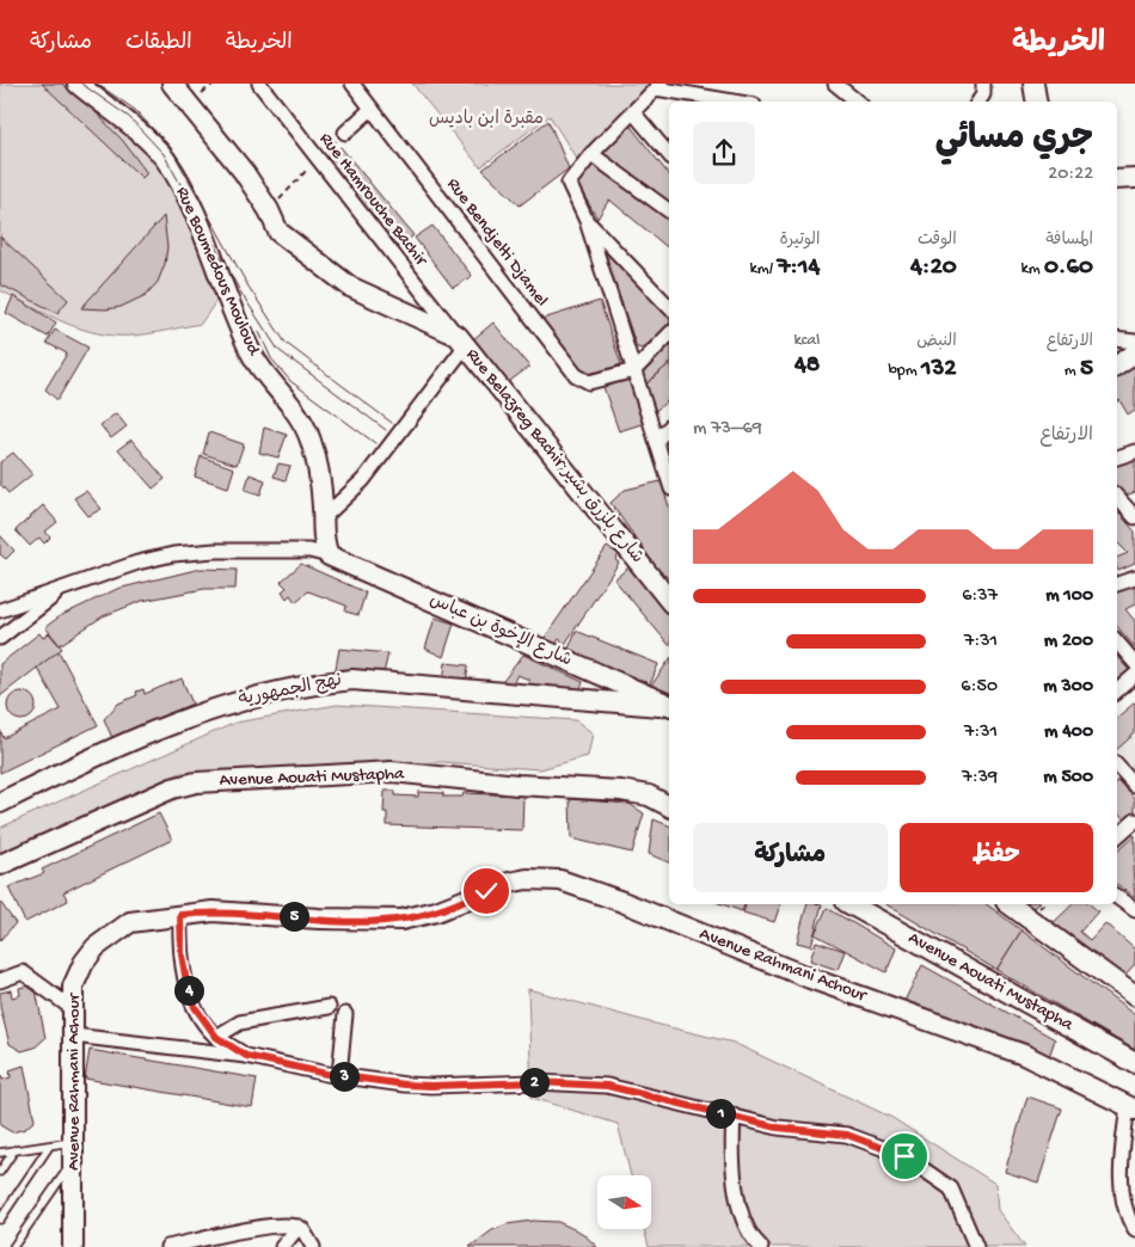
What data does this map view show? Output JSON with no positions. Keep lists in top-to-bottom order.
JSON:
{
  "streets": {
    "street": [
      "Rue Hamrouche Bachir",
      "Rue Bendjelti Djamel",
      "Rue Boumedous Mouloud",
      "Rue Belazreg Bachir;شارع بلزرق بشير",
      "شارع الإخوة بن عباس",
      "نهج الجمهورية",
      "Avenue Aouati Mustapha",
      "Avenue Rahmani Achour"
    ]
  },
  "crossings": [
    ["Rue Hamrouche Bachir", "Rue Belazreg Bachir;شارع بلزرق بشير"],
    ["Rue Boumedous Mouloud", "شارع الإخوة بن عباس"]
  ],
  "parks": ["مقبرة ابن باديس"],
  "north": "right",
  "page": {
    "header": "الخريطة",
    "nav": ["الخريطة", "الطبقات", "مشاركة"],
    "heading": ["جري مسائي", "20:22"],
    "stats": [
      ["المسافة", "0.60 km"],
      ["الوقت", "4:20"],
      ["الوتيرة", "7:14 /km"],
      ["الارتفاع", "5 m"],
      ["النبض", "132 bpm"],
      ["kcal", "48"]
    ],
    "chart": ["الارتفاع", "69–73 m"],
    "list": [
      {
        "name": "100 m",
        "note": "6:37"
      },
      {
        "name": "200 m",
        "note": "7:31"
      },
      {
        "name": "300 m",
        "note": "6:50"
      },
      {
        "name": "400 m",
        "note": "7:31"
      },
      {
        "name": "500 m",
        "note": "7:39"
      }
    ],
    "buttons": ["حفظ", "مشاركة"],
    "pins": [
      "5",
      "4",
      "3",
      "2",
      "1"
    ]
  }
}
